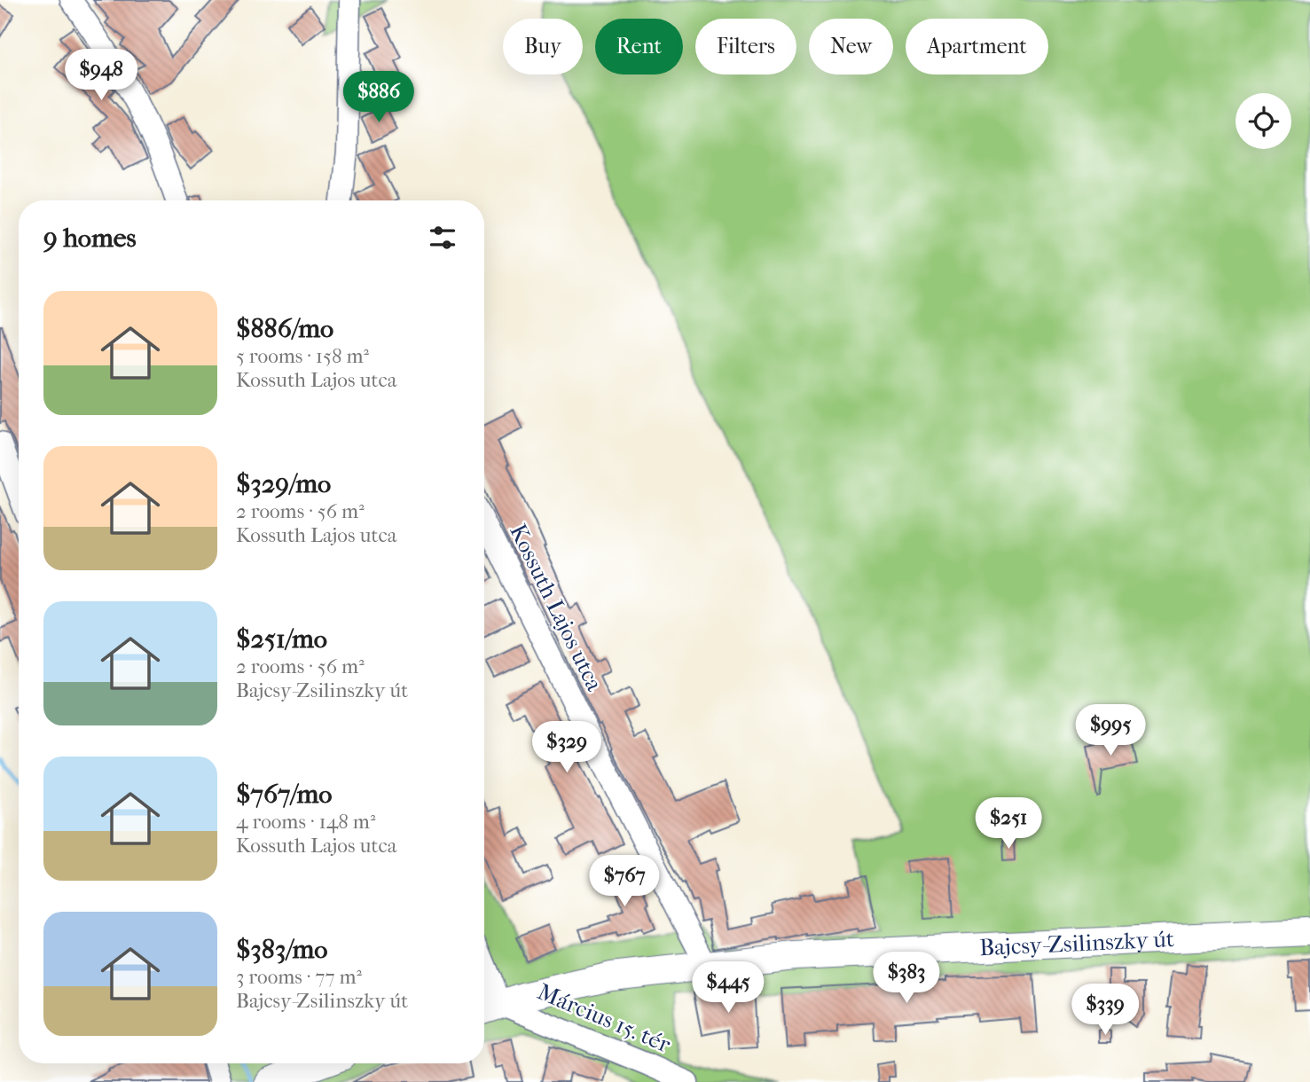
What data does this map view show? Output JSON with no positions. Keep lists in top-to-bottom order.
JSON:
{
  "streets": {
    "main road": ["Bajcsy-Zsilinszky út"],
    "street": ["Kossuth Lajos utca", "Március 15. tér"]
  },
  "crossings": [
    ["Kossuth Lajos utca", "Bajcsy-Zsilinszky út"],
    ["Bajcsy-Zsilinszky út", "Március 15. tér"]
  ],
  "page": {
    "chip": [
      "Buy",
      "Rent",
      "Filters",
      "New",
      "Apartment"
    ],
    "price": [
      "$948",
      "$886",
      "$995",
      "$329",
      "$251",
      "$767",
      "$383",
      "$445",
      "$339"
    ],
    "heading": "9 homes",
    "list": [
      {
        "name": "$886/mo",
        "note": "5 rooms · 158 m² · Kossuth Lajos utca"
      },
      {
        "name": "$329/mo",
        "note": "2 rooms · 56 m² · Kossuth Lajos utca"
      },
      {
        "name": "$251/mo",
        "note": "2 rooms · 56 m² · Bajcsy-Zsilinszky út"
      },
      {
        "name": "$767/mo",
        "note": "4 rooms · 148 m² · Kossuth Lajos utca"
      },
      {
        "name": "$383/mo",
        "note": "3 rooms · 77 m² · Bajcsy-Zsilinszky út"
      }
    ]
  }
}
